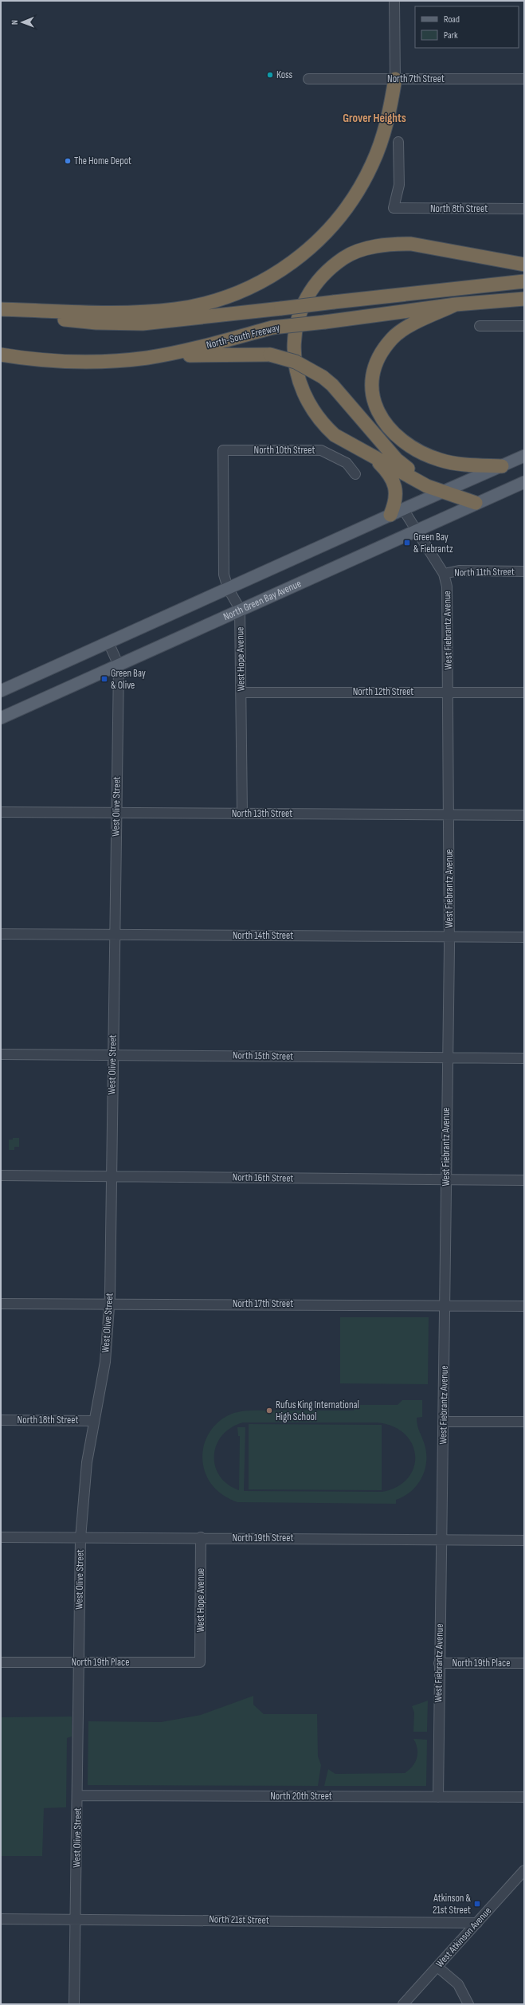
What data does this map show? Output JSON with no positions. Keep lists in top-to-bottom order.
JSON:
{
  "streets": {
    "highway": ["North-South Freeway"],
    "main road": ["North Green Bay Avenue"],
    "street": [
      "North 7th Street",
      "North 8th Street",
      "North 10th Street",
      "North 11th Street",
      "West Fiebrantz Avenue",
      "West Hope Avenue",
      "North 12th Street",
      "West Olive Street",
      "North 13th Street",
      "North 14th Street",
      "North 15th Street",
      "North 16th Street",
      "North 17th Street",
      "North 18th Street",
      "North 19th Street",
      "North 19th Place",
      "North 20th Street",
      "North 21st Street",
      "West Atkinson Avenue"
    ]
  },
  "crossings": [
    ["North 10th Street", "West Hope Avenue"],
    ["North 11th Street", "West Fiebrantz Avenue"],
    ["North Green Bay Avenue", "West Fiebrantz Avenue"],
    ["North Green Bay Avenue", "West Hope Avenue"],
    ["North Green Bay Avenue", "West Olive Street"],
    ["West Fiebrantz Avenue", "North 12th Street"],
    ["West Fiebrantz Avenue", "North 13th Street"],
    ["West Fiebrantz Avenue", "North 14th Street"],
    ["West Fiebrantz Avenue", "North 15th Street"],
    ["West Fiebrantz Avenue", "North 16th Street"],
    ["West Fiebrantz Avenue", "North 17th Street"],
    ["West Fiebrantz Avenue", "North 19th Street"],
    ["West Fiebrantz Avenue", "North 19th Place"],
    ["West Fiebrantz Avenue", "North 20th Street"],
    ["West Hope Avenue", "North 12th Street"],
    ["West Hope Avenue", "North 13th Street"],
    ["West Hope Avenue", "North 19th Street"],
    ["West Hope Avenue", "North 19th Place"],
    ["West Olive Street", "North 13th Street"],
    ["West Olive Street", "North 14th Street"],
    ["West Olive Street", "North 15th Street"],
    ["West Olive Street", "North 16th Street"],
    ["West Olive Street", "North 17th Street"],
    ["West Olive Street", "North 18th Street"],
    ["West Olive Street", "North 19th Street"],
    ["West Olive Street", "North 19th Place"],
    ["West Olive Street", "North 20th Street"],
    ["West Olive Street", "North 21st Street"],
    ["North 21st Street", "West Atkinson Avenue"]
  ],
  "districts": ["Grover Heights"],
  "places": {
    "other": ["Koss", "The Home Depot", "Rufus King International High School"],
    "transit": ["Green Bay & Fiebrantz", "Green Bay & Olive", "Atkinson & 21st Street"]
  },
  "legend": ["Road", "Park"],
  "north": "left"
}
